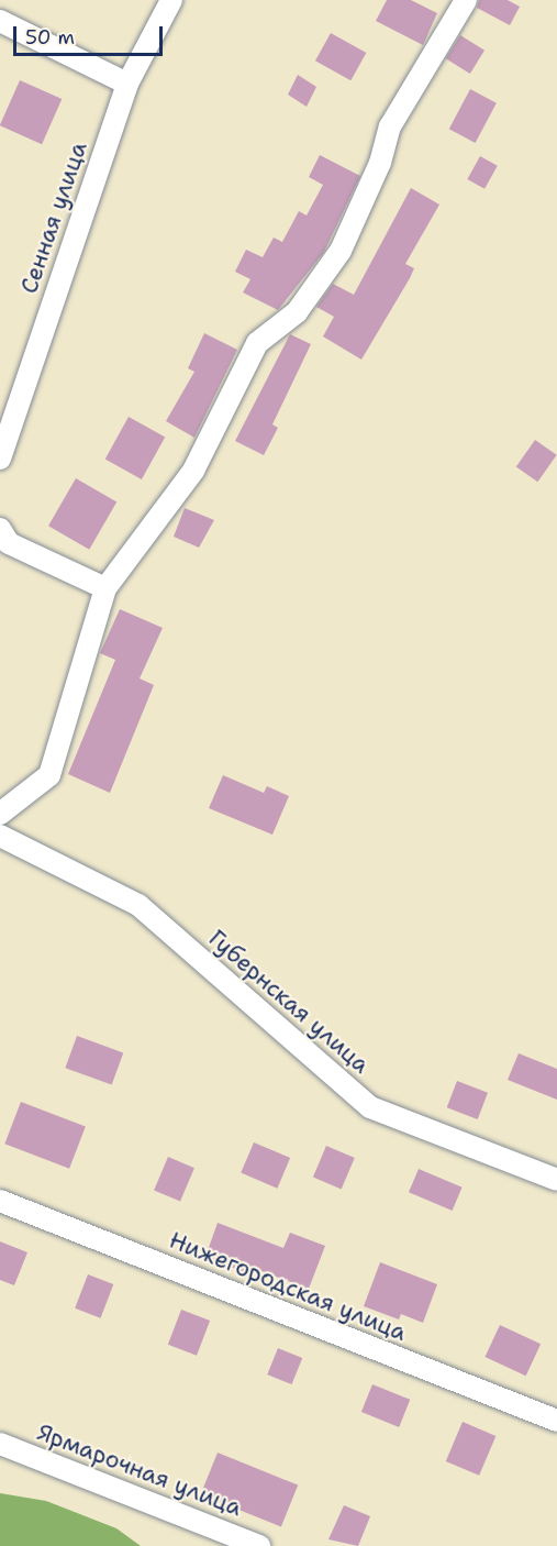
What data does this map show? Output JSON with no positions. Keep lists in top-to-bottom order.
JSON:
{
  "streets": {
    "street": [
      "Сенная улица",
      "Губернская улица",
      "Нижегородская улица",
      "Ярмарочная улица"
    ]
  },
  "scale_bar": "50 m"
}
